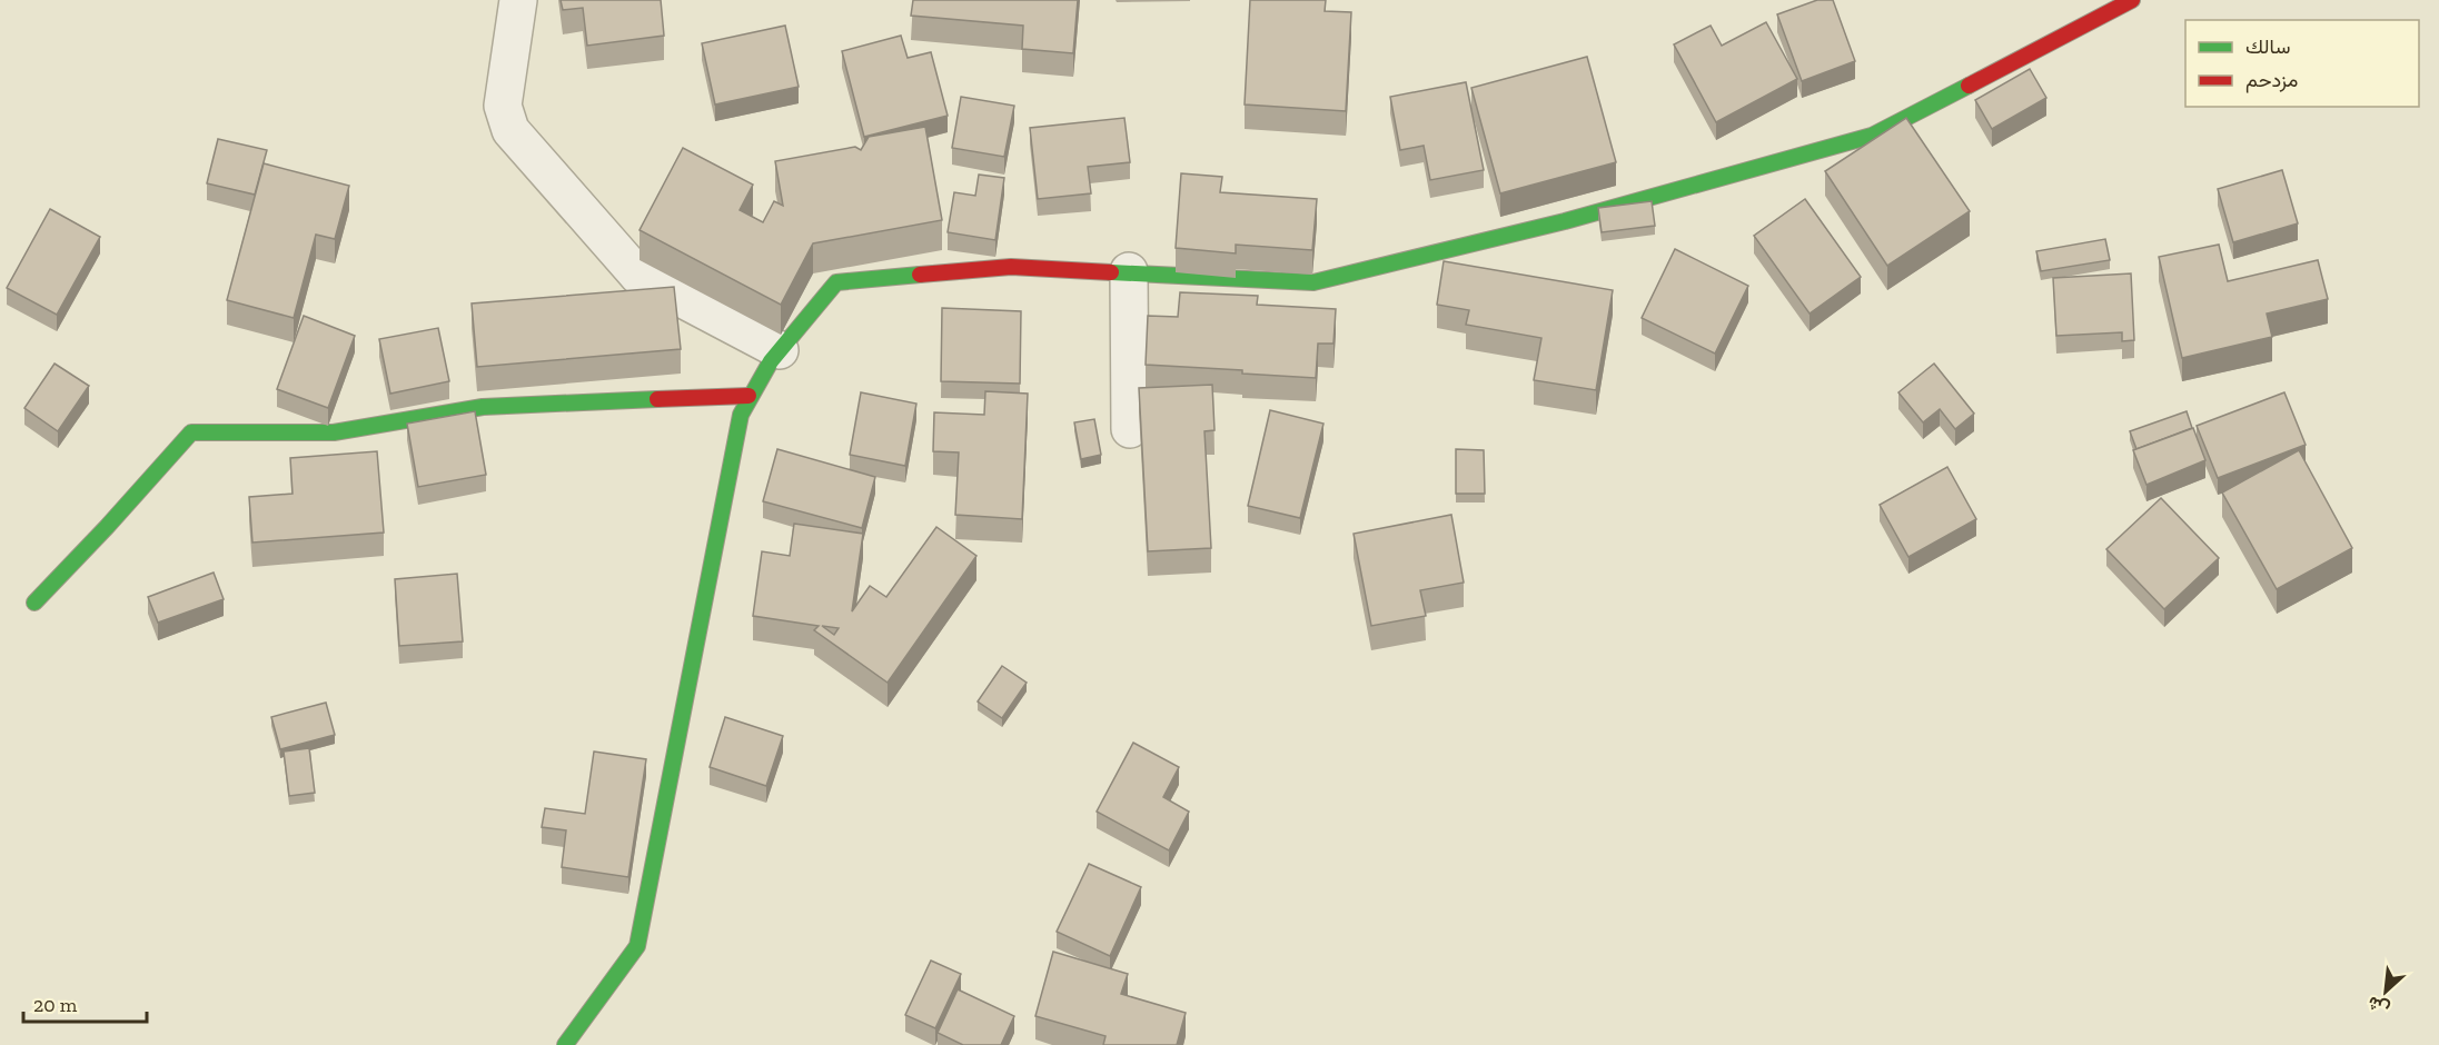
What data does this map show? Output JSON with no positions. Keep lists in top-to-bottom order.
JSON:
{
  "legend": ["سالك", "مزدحم"],
  "scale_bar": "20 m",
  "north": "bottom left"
}
